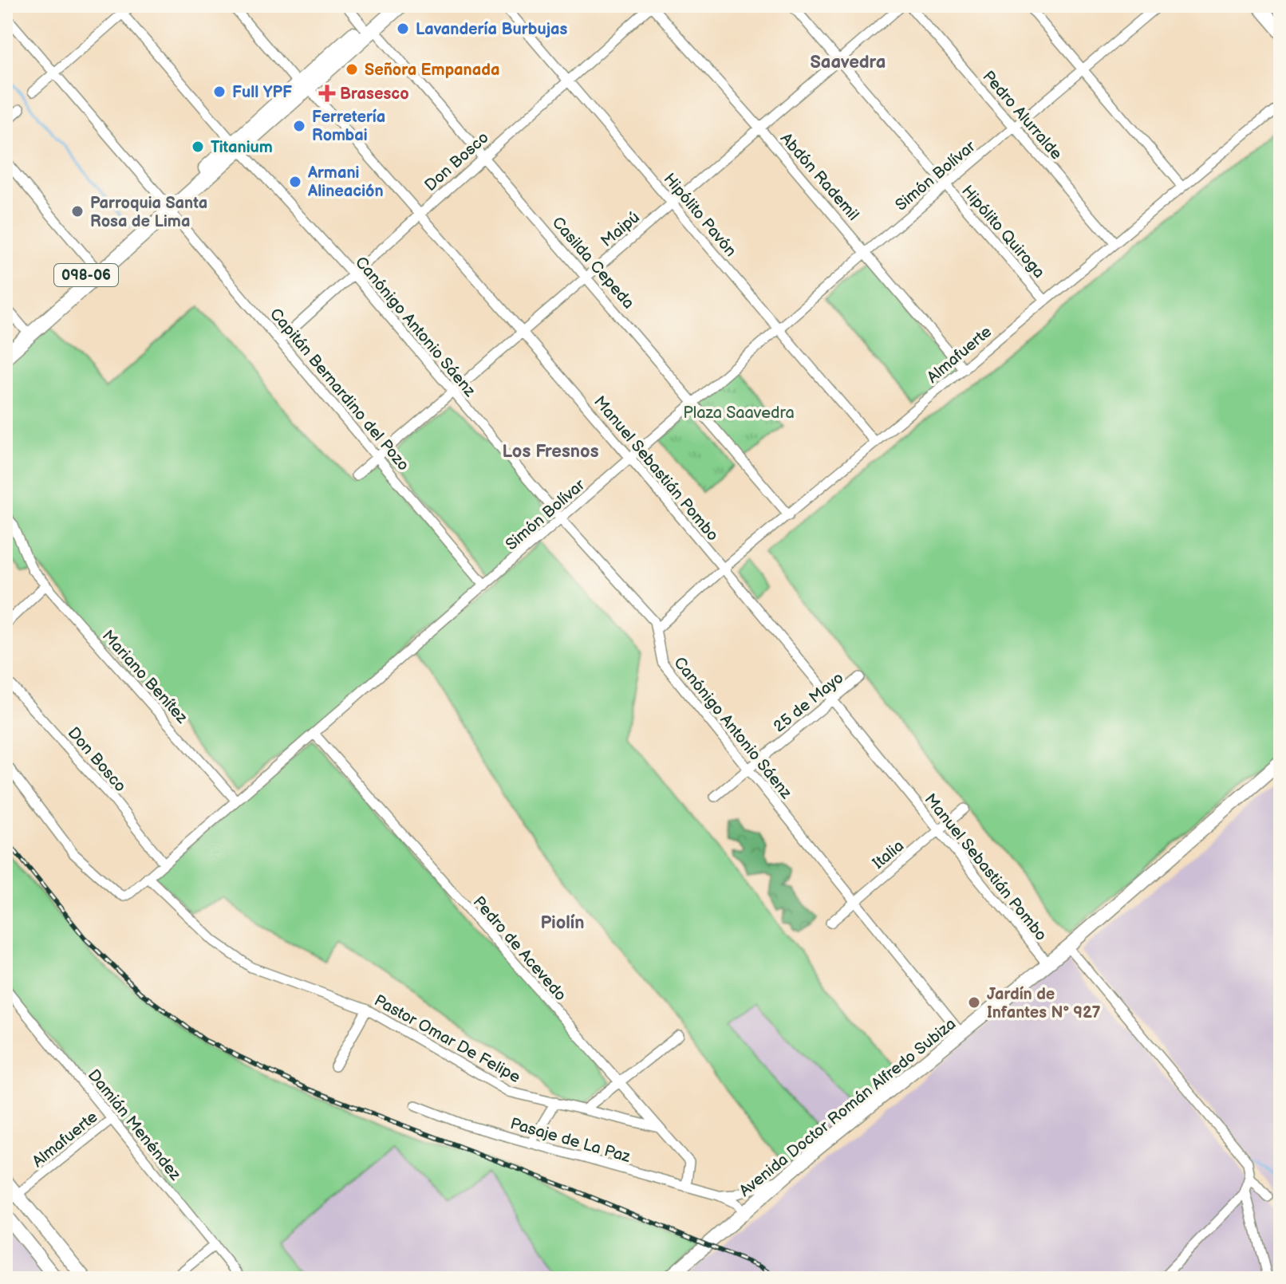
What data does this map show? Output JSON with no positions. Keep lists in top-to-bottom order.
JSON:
{
  "streets": {
    "main road": ["098-06", "Avenida Doctor Román Alfredo Subiza"],
    "street": [
      "Pedro Alurralde",
      "Don Bosco",
      "Simón Bolívar",
      "Abdón Rademil",
      "Hipólito Pavón",
      "Maipú",
      "Hipólito Quiroga",
      "Casilda Cepeda",
      "Canónigo Antonio Sáenz",
      "Almafuerte",
      "Capitán Bernardino del Pozo",
      "Manuel Sebastián Pombo",
      "Mariano Benítez",
      "25 de Mayo",
      "Italia",
      "Pedro de Acevedo",
      "Pastor Omar De Felipe",
      "Damián Menéndez",
      "Pasaje de La Paz"
    ]
  },
  "crossings": [
    ["Pedro Alurralde", "Simón Bolívar"],
    ["Pedro Alurralde", "Almafuerte"],
    ["Don Bosco", "Simón Bolívar"],
    ["Don Bosco", "Abdón Rademil"],
    ["Don Bosco", "Hipólito Pavón"],
    ["Don Bosco", "Casilda Cepeda"],
    ["Don Bosco", "Canónigo Antonio Sáenz"],
    ["Don Bosco", "Capitán Bernardino del Pozo"],
    ["Don Bosco", "Manuel Sebastián Pombo"],
    ["Simón Bolívar", "Abdón Rademil"],
    ["Simón Bolívar", "Hipólito Pavón"],
    ["Simón Bolívar", "Hipólito Quiroga"],
    ["Simón Bolívar", "Casilda Cepeda"],
    ["Simón Bolívar", "Canónigo Antonio Sáenz"],
    ["Simón Bolívar", "Capitán Bernardino del Pozo"],
    ["Simón Bolívar", "Manuel Sebastián Pombo"],
    ["Simón Bolívar", "Mariano Benítez"],
    ["Simón Bolívar", "Pedro de Acevedo"],
    ["Simón Bolívar", "Pastor Omar De Felipe"],
    ["Abdón Rademil", "Maipú"],
    ["Abdón Rademil", "Almafuerte"],
    ["Hipólito Pavón", "Maipú"],
    ["Hipólito Pavón", "Almafuerte"],
    ["Maipú", "Hipólito Quiroga"],
    ["Maipú", "Casilda Cepeda"],
    ["Maipú", "Canónigo Antonio Sáenz"],
    ["Maipú", "Capitán Bernardino del Pozo"],
    ["Maipú", "Manuel Sebastián Pombo"],
    ["Hipólito Quiroga", "Almafuerte"],
    ["Casilda Cepeda", "098-06"],
    ["Casilda Cepeda", "Almafuerte"],
    ["098-06", "Canónigo Antonio Sáenz"],
    ["098-06", "Capitán Bernardino del Pozo"],
    ["098-06", "Manuel Sebastián Pombo"],
    ["Canónigo Antonio Sáenz", "Almafuerte"],
    ["Canónigo Antonio Sáenz", "25 de Mayo"],
    ["Canónigo Antonio Sáenz", "Italia"],
    ["Canónigo Antonio Sáenz", "Avenida Doctor Román Alfredo Subiza"],
    ["Almafuerte", "Manuel Sebastián Pombo"],
    ["Almafuerte", "Damián Menéndez"],
    ["Manuel Sebastián Pombo", "25 de Mayo"],
    ["Manuel Sebastián Pombo", "Italia"],
    ["Manuel Sebastián Pombo", "Avenida Doctor Román Alfredo Subiza"],
    ["Pedro de Acevedo", "Pastor Omar De Felipe"],
    ["Pedro de Acevedo", "Pasaje de La Paz"],
    ["Avenida Doctor Román Alfredo Subiza", "Pasaje de La Paz"]
  ],
  "districts": ["Saavedra", "Los Fresnos", "Piolín"],
  "parks": ["Plaza Saavedra"],
  "places": {
    "other": [
      "Lavandería Burbujas",
      "Señora Empanada",
      "Full YPF",
      "Ferretería Rombai",
      "Titanium",
      "Armani Alineación",
      "Parroquia Santa Rosa de Lima",
      "Jardín de Infantes N° 927"
    ],
    "health": ["Brasesco"]
  }
}
